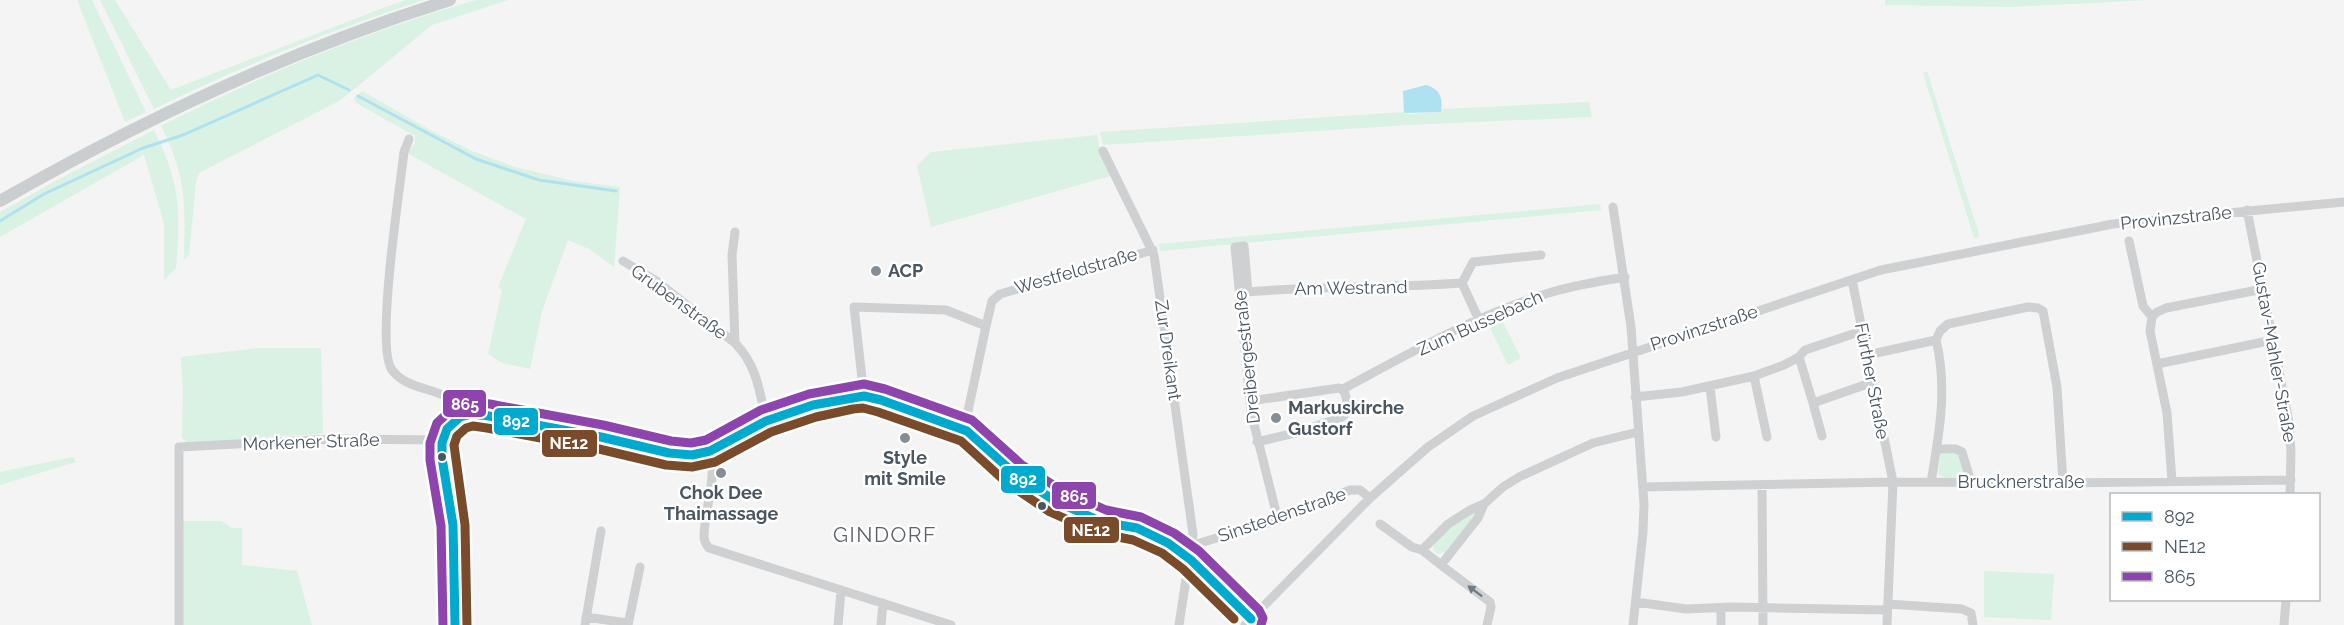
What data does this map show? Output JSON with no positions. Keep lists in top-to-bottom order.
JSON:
{
  "streets": {
    "street": [
      "Provinzstraße",
      "Westfeldstraße",
      "Am Westrand",
      "Grubenstraße",
      "Zum Bussebach",
      "Zur Dreikant",
      "Gustav-Mahler-Straße",
      "Dreibergestraße",
      "Fürther Straße",
      "Morkener Straße",
      "Brucknerstraße",
      "Sinstedenstraße"
    ]
  },
  "crossings": [
    ["Provinzstraße", "Gustav-Mahler-Straße"],
    ["Provinzstraße", "Fürther Straße"],
    ["Provinzstraße", "Sinstedenstraße"],
    ["Westfeldstraße", "Zur Dreikant"],
    ["Am Westrand", "Dreibergestraße"],
    ["Zum Bussebach", "Dreibergestraße"],
    ["Zur Dreikant", "Sinstedenstraße"],
    ["Gustav-Mahler-Straße", "Brucknerstraße"],
    ["Dreibergestraße", "Sinstedenstraße"]
  ],
  "districts": ["GINDORF"],
  "places": [
    "ACP",
    "Markuskirche Gustorf",
    "Style mit Smile",
    "Chok Dee Thaimassage"
  ],
  "lines": ["transit line 865", "transit line 892", "transit line NE12"],
  "legend": ["892", "NE12", "865"]
}
